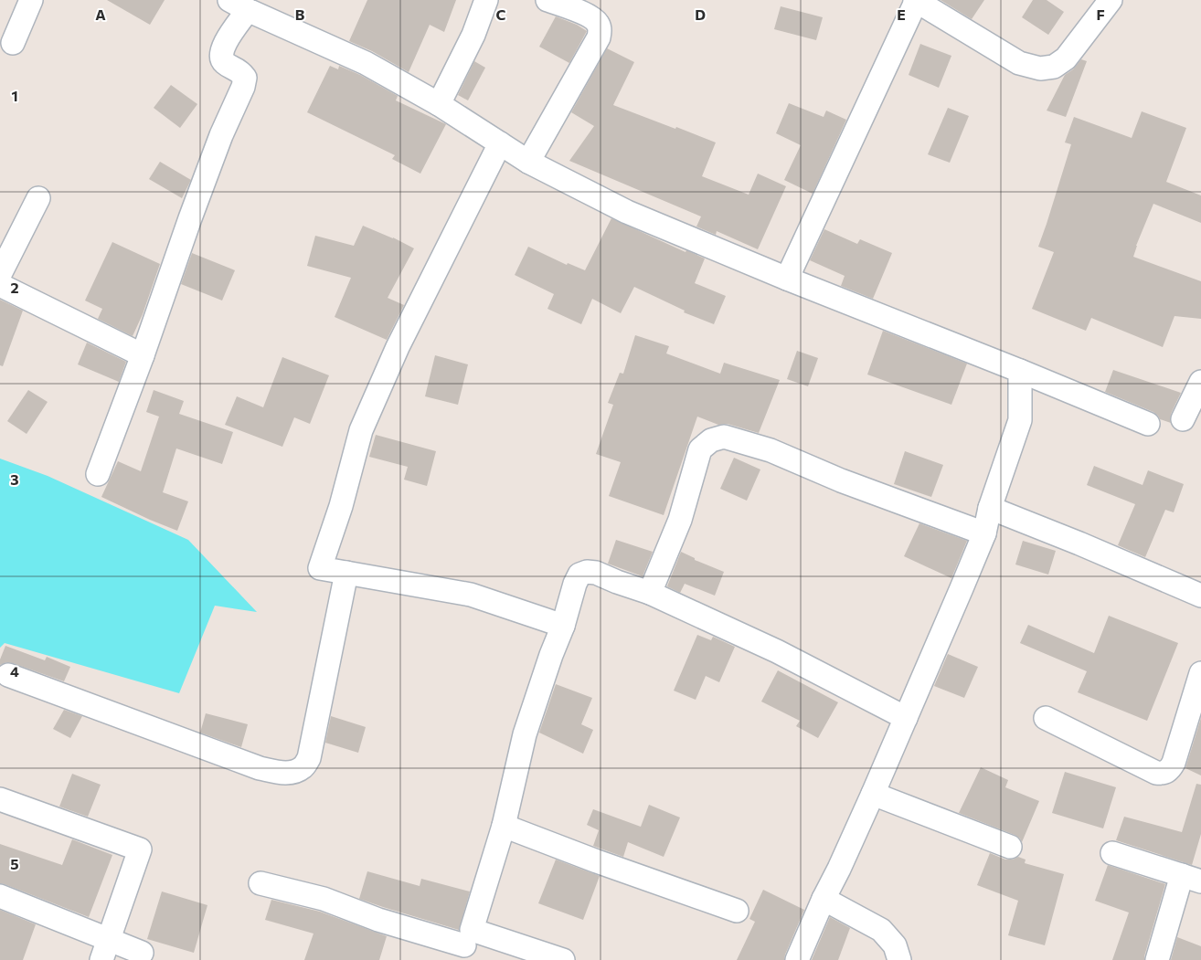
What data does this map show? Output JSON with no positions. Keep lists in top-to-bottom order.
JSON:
{
  "grid": {
    "columns": [
      "A",
      "B",
      "C",
      "D",
      "E",
      "F"
    ],
    "rows": [
      "1",
      "2",
      "3",
      "4",
      "5"
    ]
  }
}
